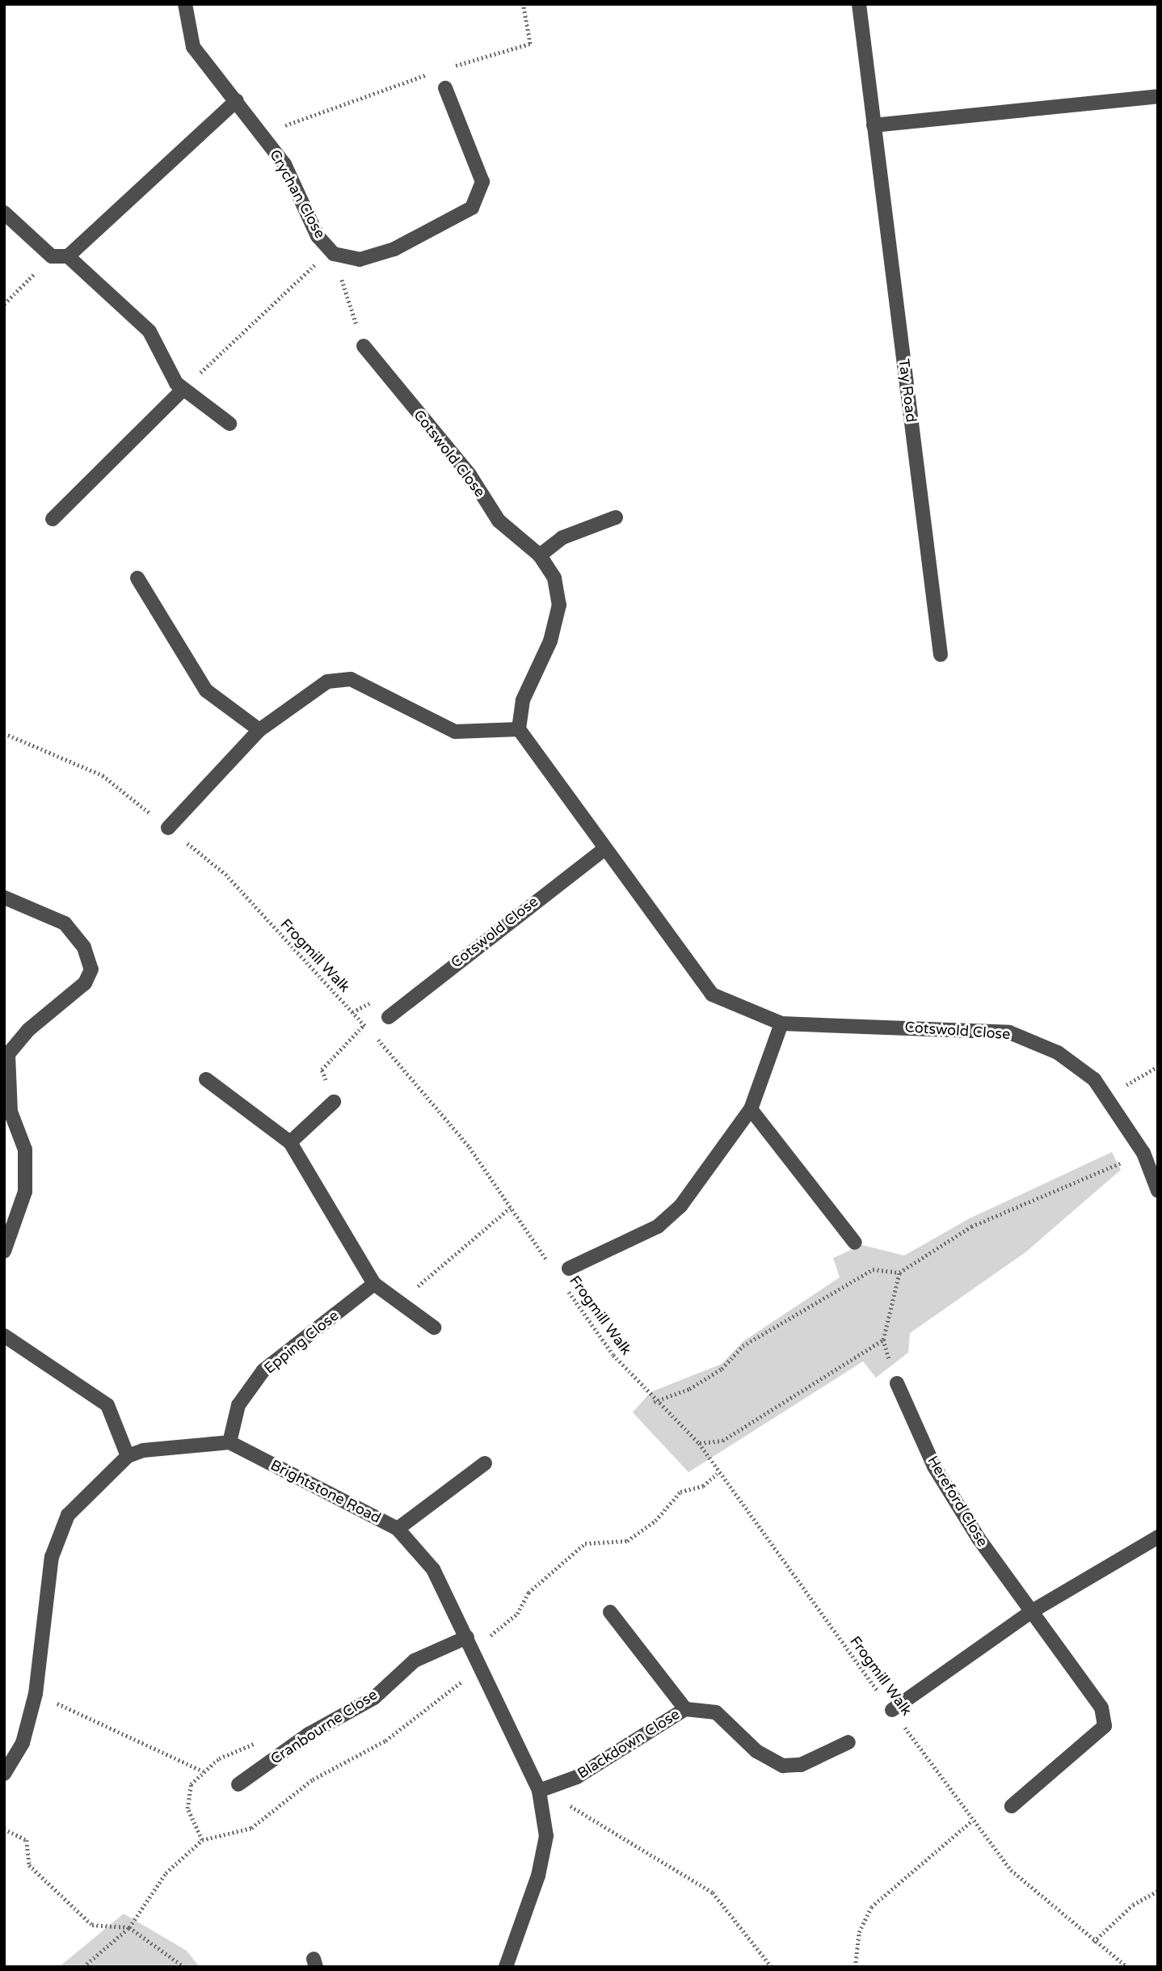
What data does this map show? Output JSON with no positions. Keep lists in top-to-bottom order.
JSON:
{
  "streets": {
    "street": [
      "Crychan Close",
      "Tay Road",
      "Cotswold Close",
      "Epping Close",
      "Brightstone Road",
      "Hereford Close",
      "Cranbourne Close",
      "Blackdown Close"
    ],
    "path": ["Frogmill Walk"]
  },
  "crossings": [
    ["Epping Close", "Brightstone Road"],
    ["Brightstone Road", "Cranbourne Close"],
    ["Brightstone Road", "Blackdown Close"]
  ]
}
